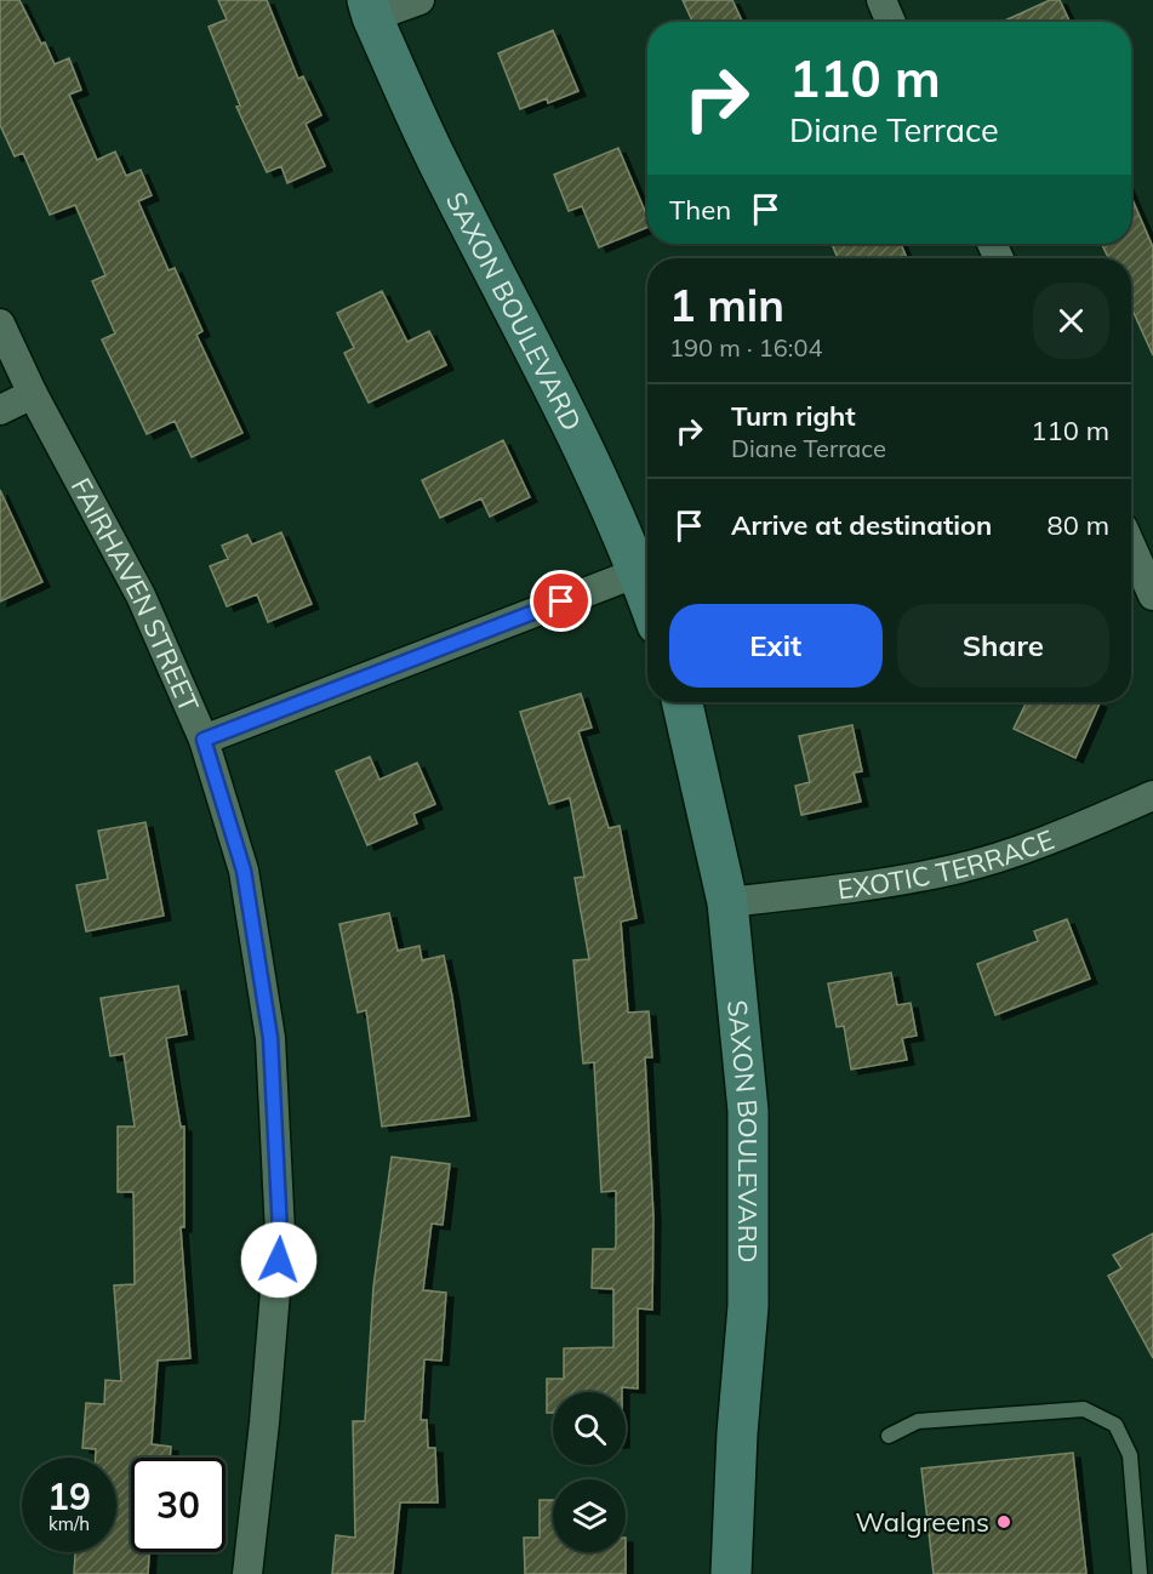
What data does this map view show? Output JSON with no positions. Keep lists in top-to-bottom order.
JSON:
{
  "streets": {
    "main road": ["SAXON BOULEVARD"],
    "street": ["FAIRHAVEN STREET", "EXOTIC TERRACE"]
  },
  "crossings": [
    ["SAXON BOULEVARD", "EXOTIC TERRACE"]
  ],
  "places": ["Walgreens"],
  "page": {
    "turn": ["110 m", "Diane Terrace"],
    "then": "Then",
    "heading": ["1 min", "190 m · 16:04"],
    "list": [
      {
        "name": "Turn right",
        "note": "Diane Terrace",
        "value": "110 m"
      },
      {
        "name": "Arrive at destination",
        "value": "80 m"
      }
    ],
    "buttons": ["Exit", "Share"],
    "speed": "19 km/h",
    "limit": "30"
  }
}
